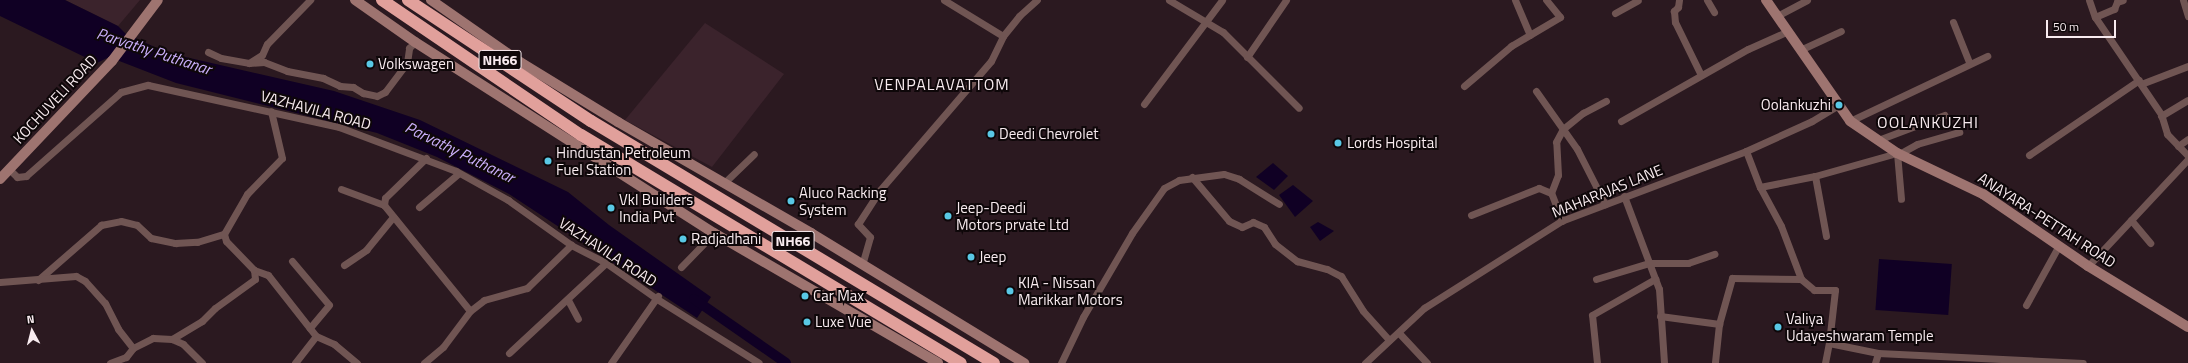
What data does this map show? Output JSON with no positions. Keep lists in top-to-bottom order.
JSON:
{
  "streets": {
    "highway": ["NH66"],
    "street": [
      "KOCHUVELI ROAD",
      "VAZHAVILA ROAD",
      "MAHARAJAS LANE",
      "ANAYARA-PETTAH ROAD"
    ]
  },
  "crossings": [
    ["KOCHUVELI ROAD", "VAZHAVILA ROAD"],
    ["MAHARAJAS LANE", "ANAYARA-PETTAH ROAD"]
  ],
  "districts": ["VENPALAVATTOM", "OOLANKUZHI"],
  "water": ["Parvathy Puthanar"],
  "places": [
    "Volkswagen",
    "Oolankuzhi",
    "Deedi Chevrolet",
    "Lords Hospital",
    "Hindustan Petroleum Fuel Station",
    "Aluco Racking System",
    "Vkl Builders India Pvt",
    "Jeep-Deedi Motors prvate Ltd",
    "Radjadhani",
    "Jeep",
    "KIA - Nissan Marikkar Motors",
    "Car Max",
    "Luxe Vue",
    "Valiya Udayeshwaram Temple"
  ],
  "scale_bar": "50 m",
  "north": "top"
}
